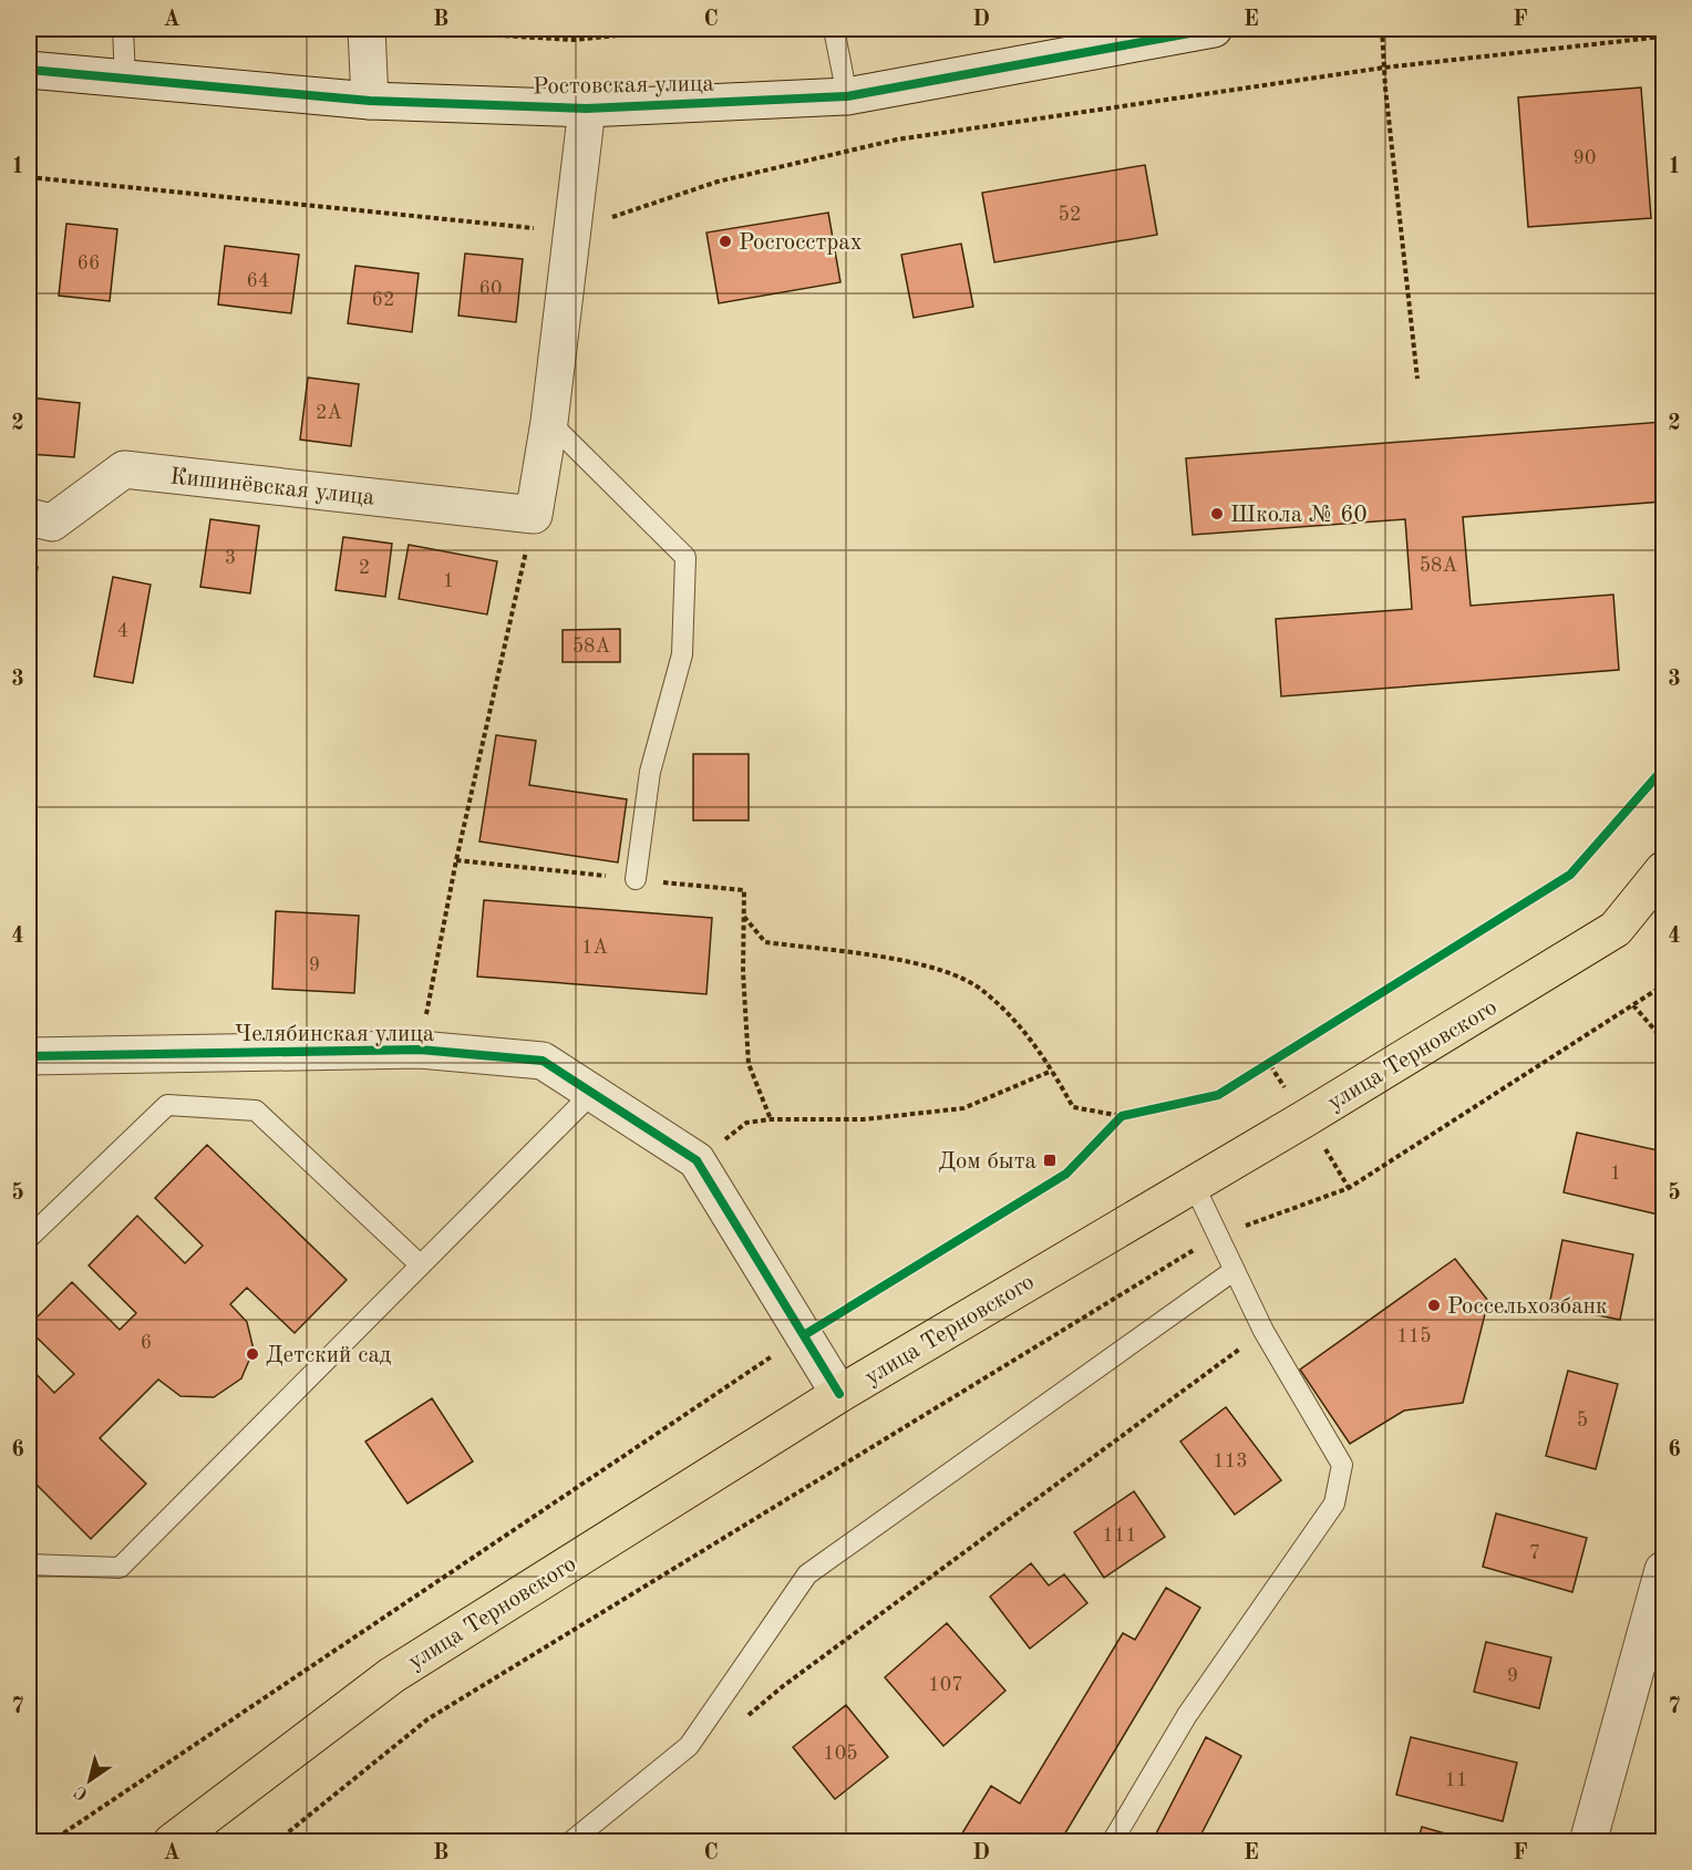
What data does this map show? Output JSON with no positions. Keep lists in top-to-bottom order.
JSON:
{
  "streets": {
    "main road": ["улица Терновского"],
    "street": ["Ростовская улица", "Кишинёвская улица", "Челябинская улица"]
  },
  "crossings": [
    ["Челябинская улица", "улица Терновского"]
  ],
  "places": {
    "other": [
      "Росгосстрах",
      "Школа № 60",
      "Россельхозбанк",
      "Детский сад"
    ],
    "transit": ["Дом быта"]
  },
  "house_numbers": [
    "90",
    "52",
    "66",
    "64",
    "60",
    "62",
    "2А",
    "3",
    "58А",
    "2",
    "1",
    "4",
    "58А",
    "1А",
    "9",
    "1",
    "115",
    "6",
    "5",
    "113",
    "111",
    "7",
    "9",
    "107",
    "105",
    "11"
  ],
  "north": "bottom left",
  "grid": {
    "columns": [
      "A",
      "B",
      "C",
      "D",
      "E",
      "F"
    ],
    "rows": [
      "1",
      "2",
      "3",
      "4",
      "5",
      "6",
      "7"
    ]
  }
}
